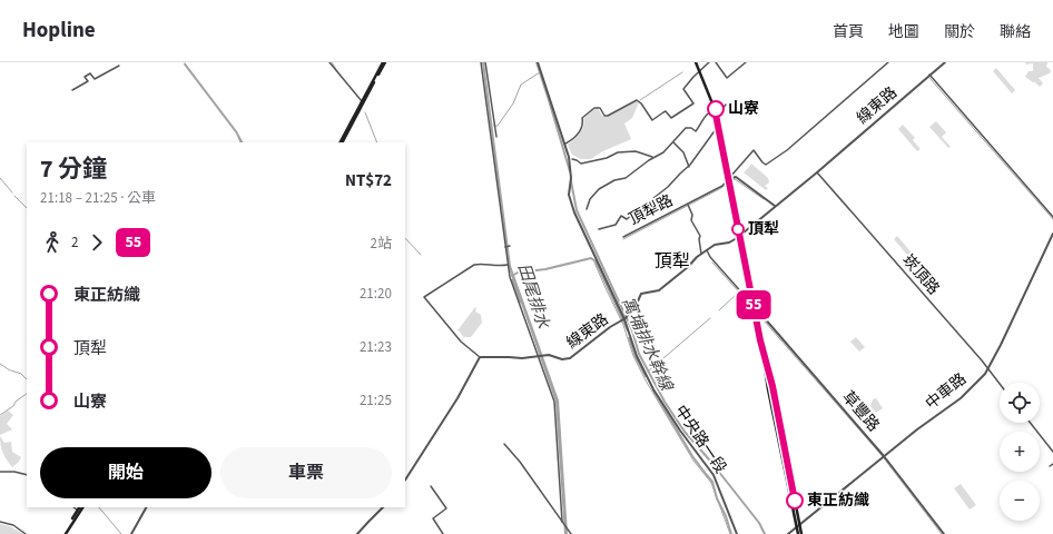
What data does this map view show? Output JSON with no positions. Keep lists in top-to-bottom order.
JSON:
{
  "streets": {
    "street": [
      "線東路",
      "頂犁路",
      "崁頂路",
      "中車路",
      "草豐路",
      "中央路一段"
    ]
  },
  "crossings": [
    ["線東路", "頂犁路"],
    ["線東路", "崁頂路"],
    ["線東路", "中央路一段"],
    ["崁頂路", "中車路"],
    ["中車路", "草豐路"]
  ],
  "districts": ["頂犁"],
  "water": ["田尾排水", "寓埔排水幹線"],
  "places": ["山寮", "頂犁", "東正紡織"],
  "lines": ["bus line 55"],
  "page": {
    "header": "Hopline",
    "nav": [
      "首頁",
      "地圖",
      "關於",
      "聯絡"
    ],
    "on_map": "55",
    "heading": ["7 分鐘", "21:18 – 21:25 · 公車", "NT$72"],
    "legs": ["2", "55", "2站"],
    "list": [
      {
        "name": "東正紡織",
        "value": "21:20"
      },
      {
        "name": "頂犁",
        "value": "21:23"
      },
      {
        "name": "山寮",
        "value": "21:25"
      }
    ],
    "map_buttons": ["+", "−"],
    "buttons": ["開始", "車票"]
  }
}
